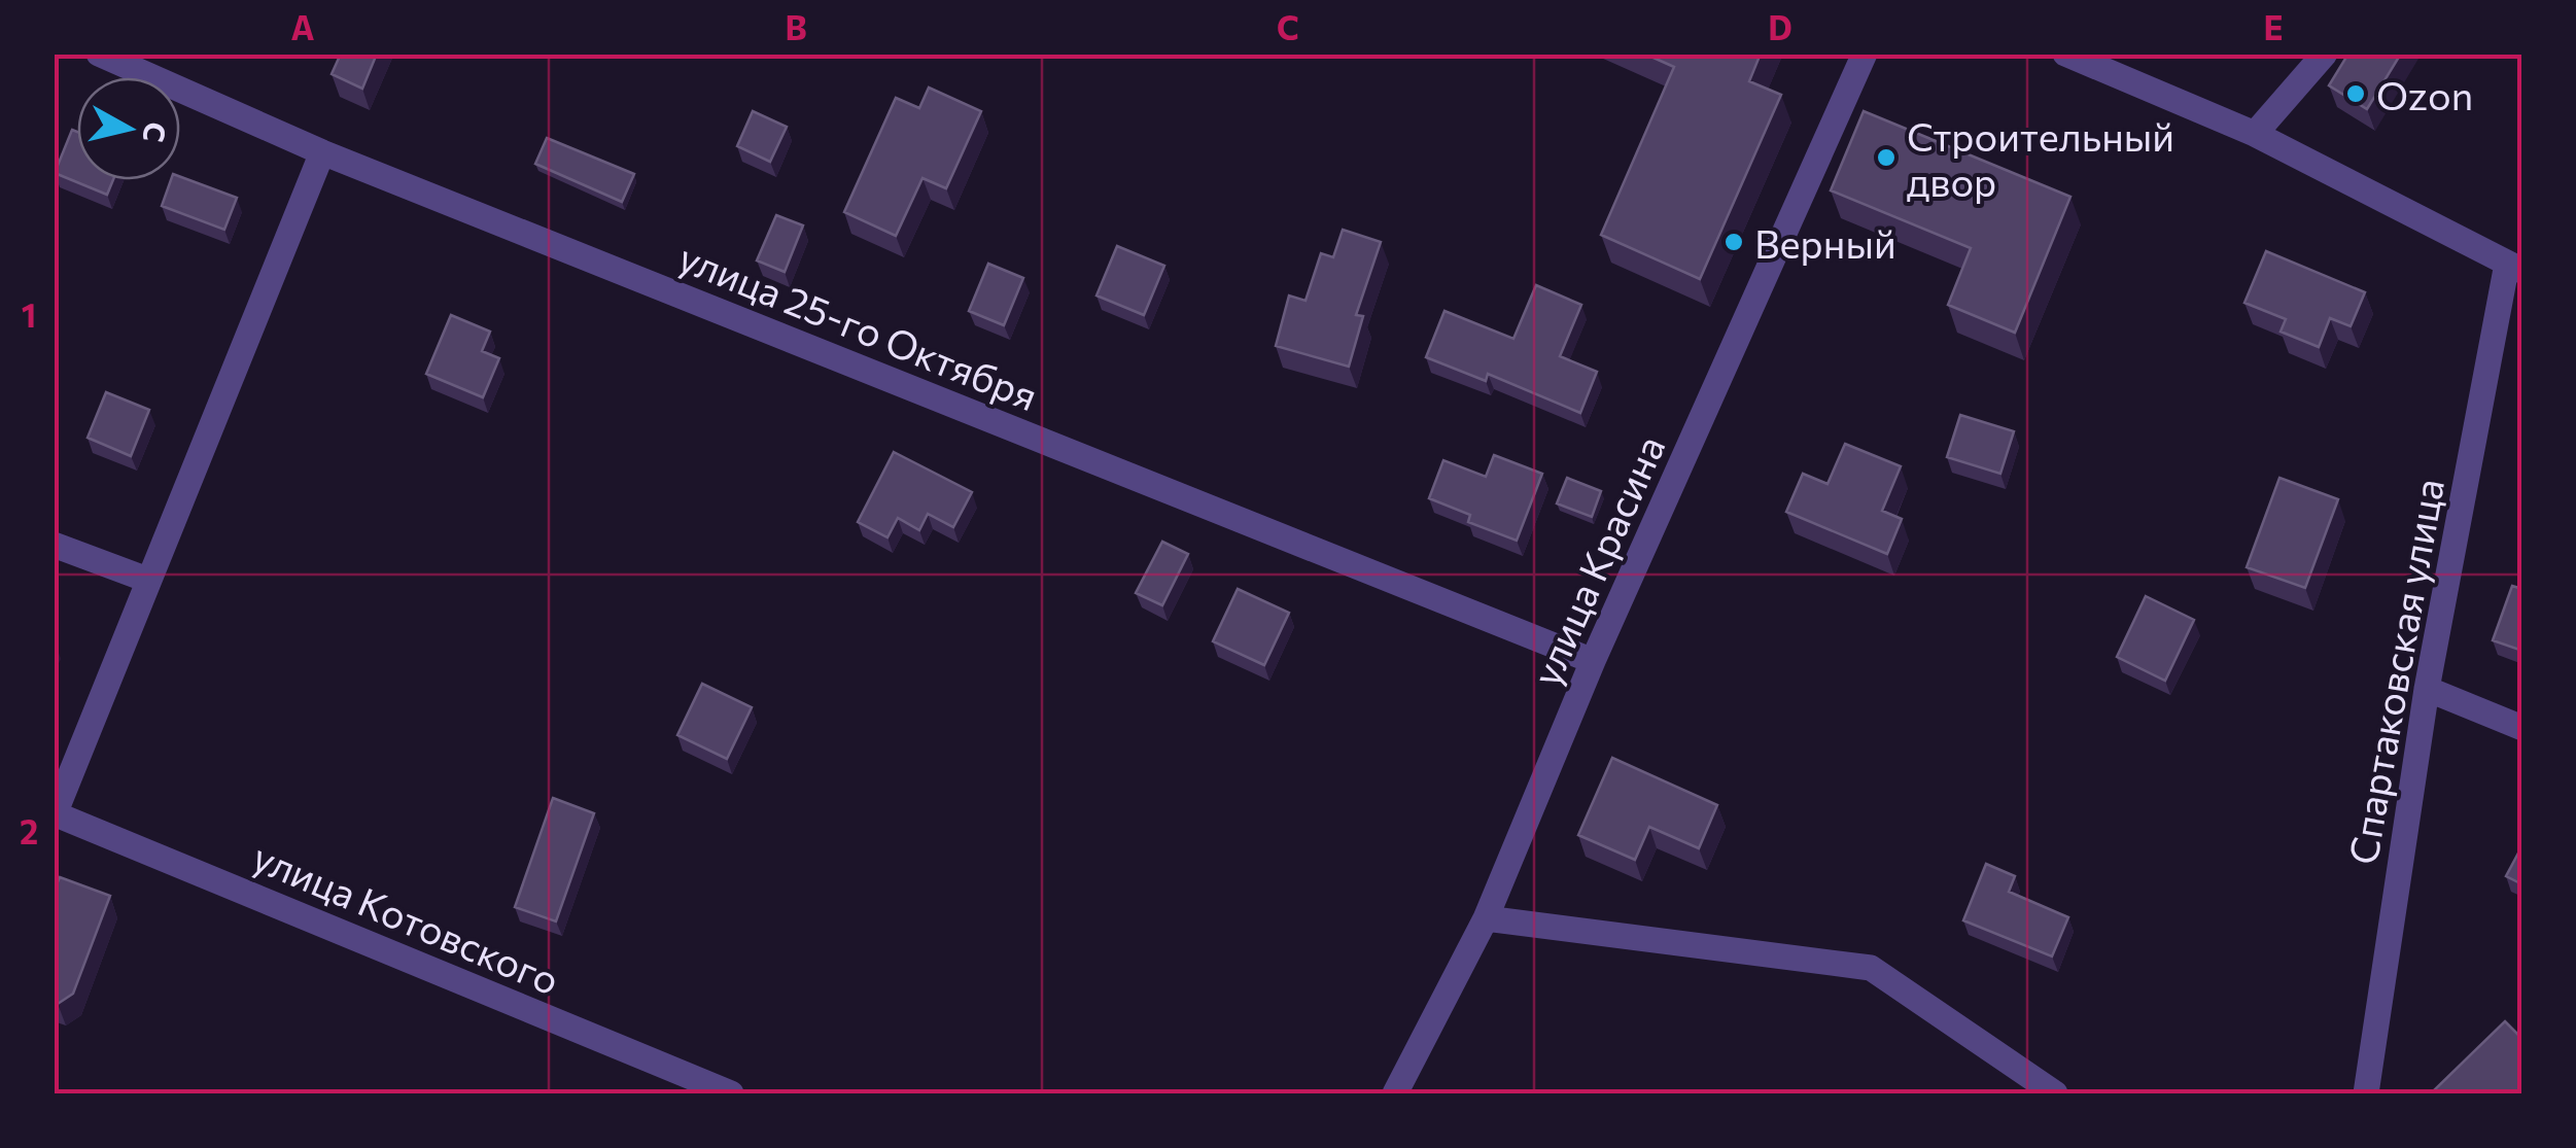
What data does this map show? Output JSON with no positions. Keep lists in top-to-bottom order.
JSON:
{
  "streets": {
    "street": [
      "улица 25-го Октября",
      "улица Красина",
      "Спартаковская улица",
      "улица Котовского"
    ]
  },
  "crossings": [
    ["улица 25-го Октября", "улица Красина"]
  ],
  "places": ["Ozon", "Строительный двор", "Верный"],
  "north": "right",
  "grid": {
    "columns": [
      "A",
      "B",
      "C",
      "D",
      "E"
    ],
    "rows": ["1", "2"]
  }
}
